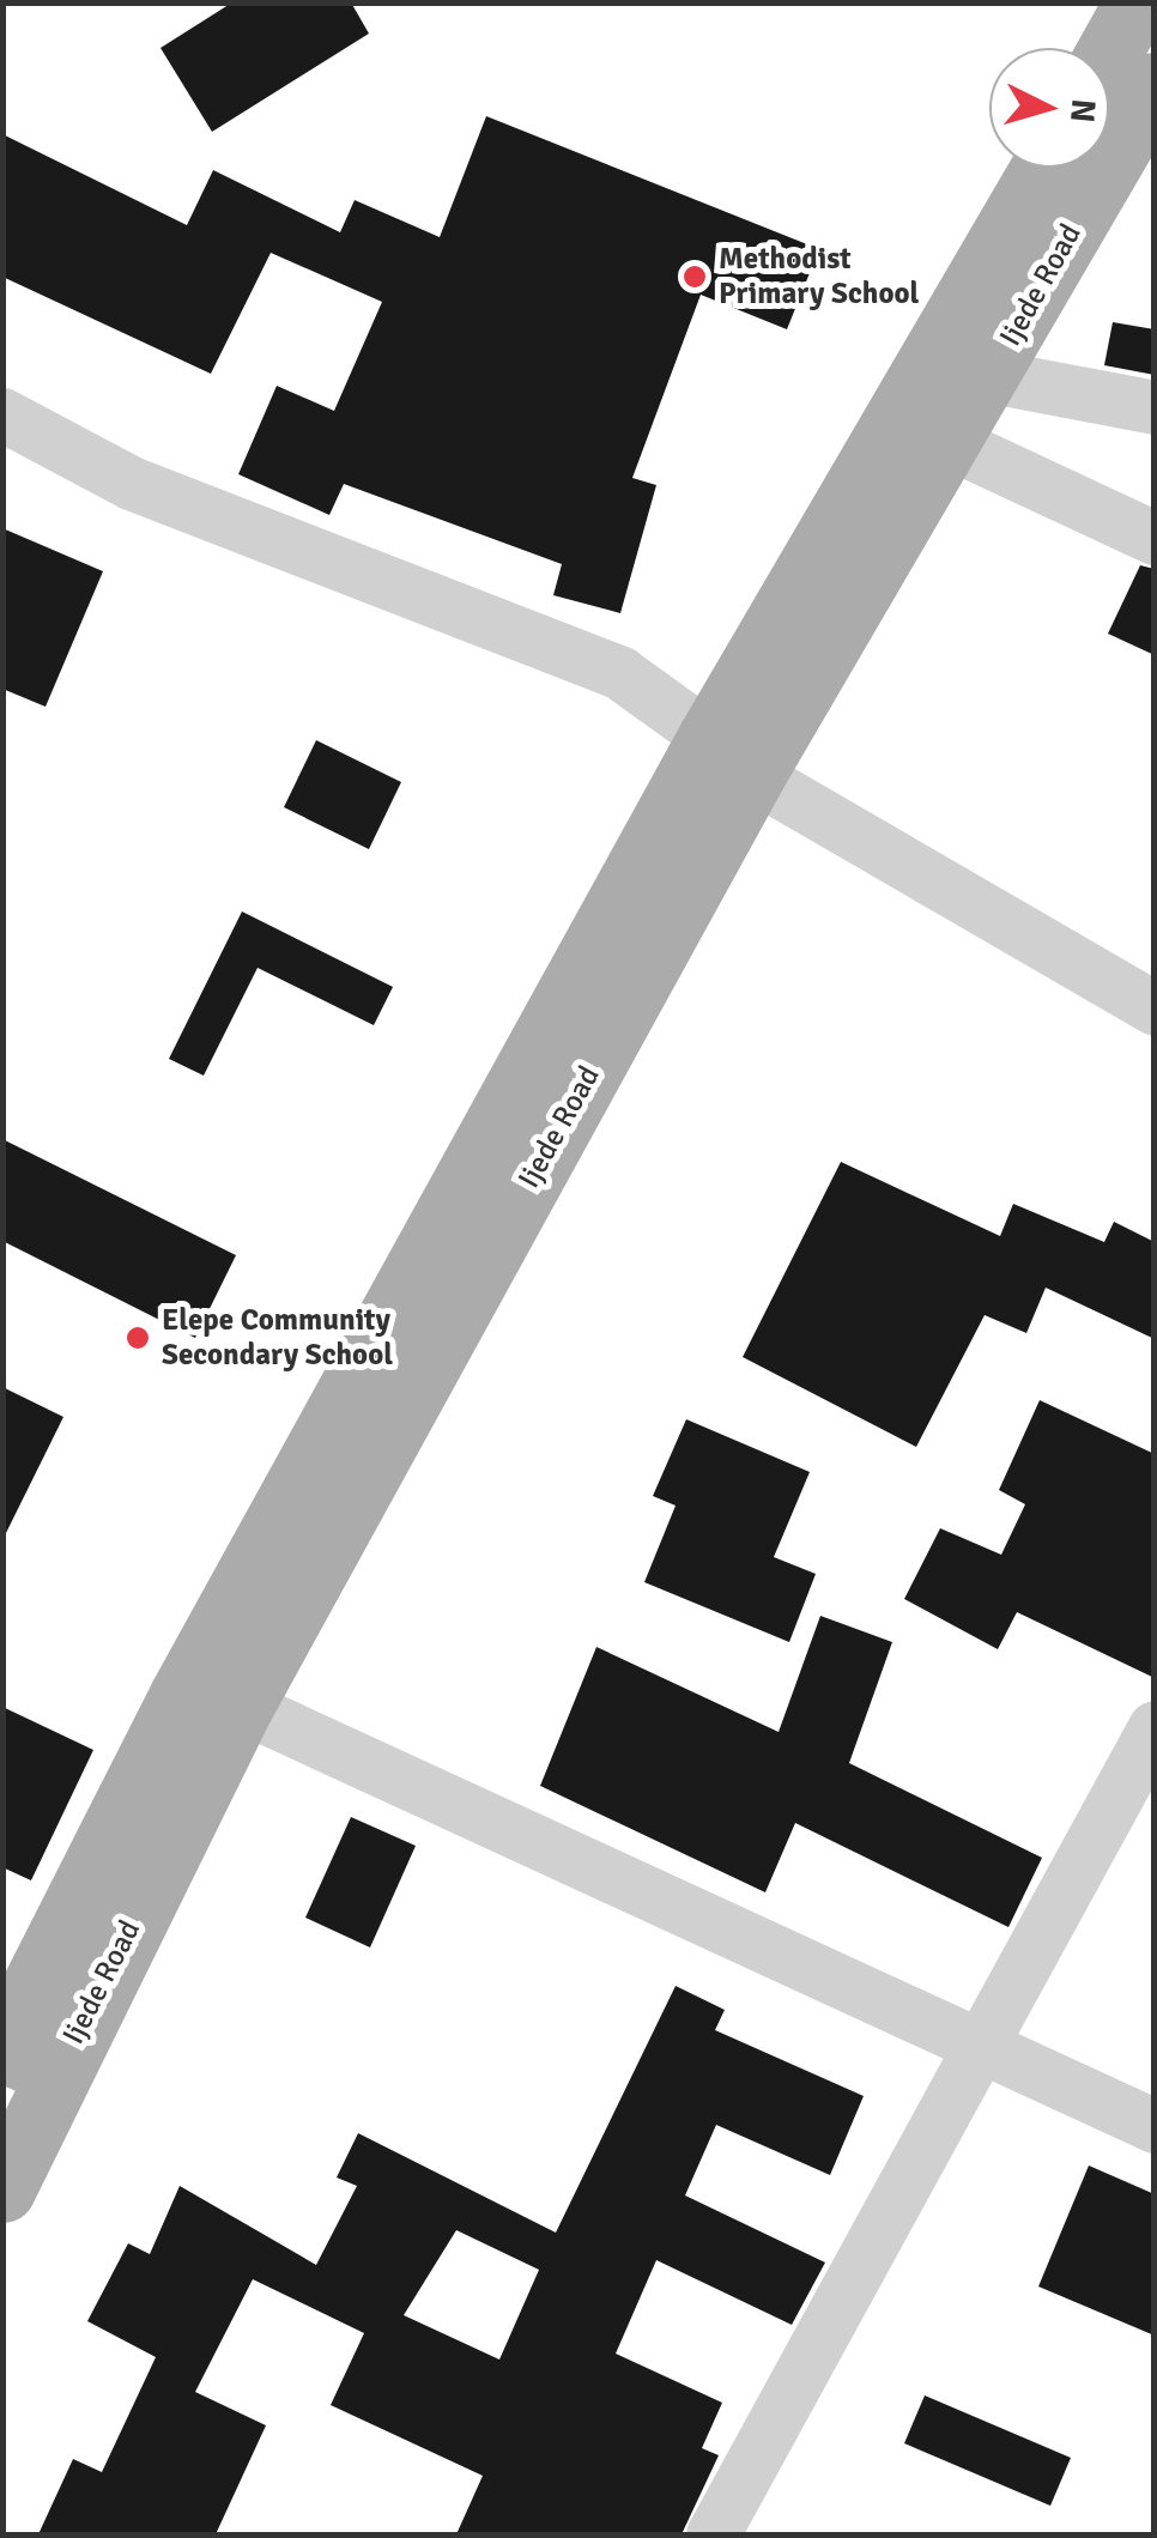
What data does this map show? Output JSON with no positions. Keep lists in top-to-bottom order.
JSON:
{
  "streets": {
    "main road": ["Ijede Road"]
  },
  "places": ["Methodist Primary School", "Elepe Community Secondary School"],
  "north": "right"
}
